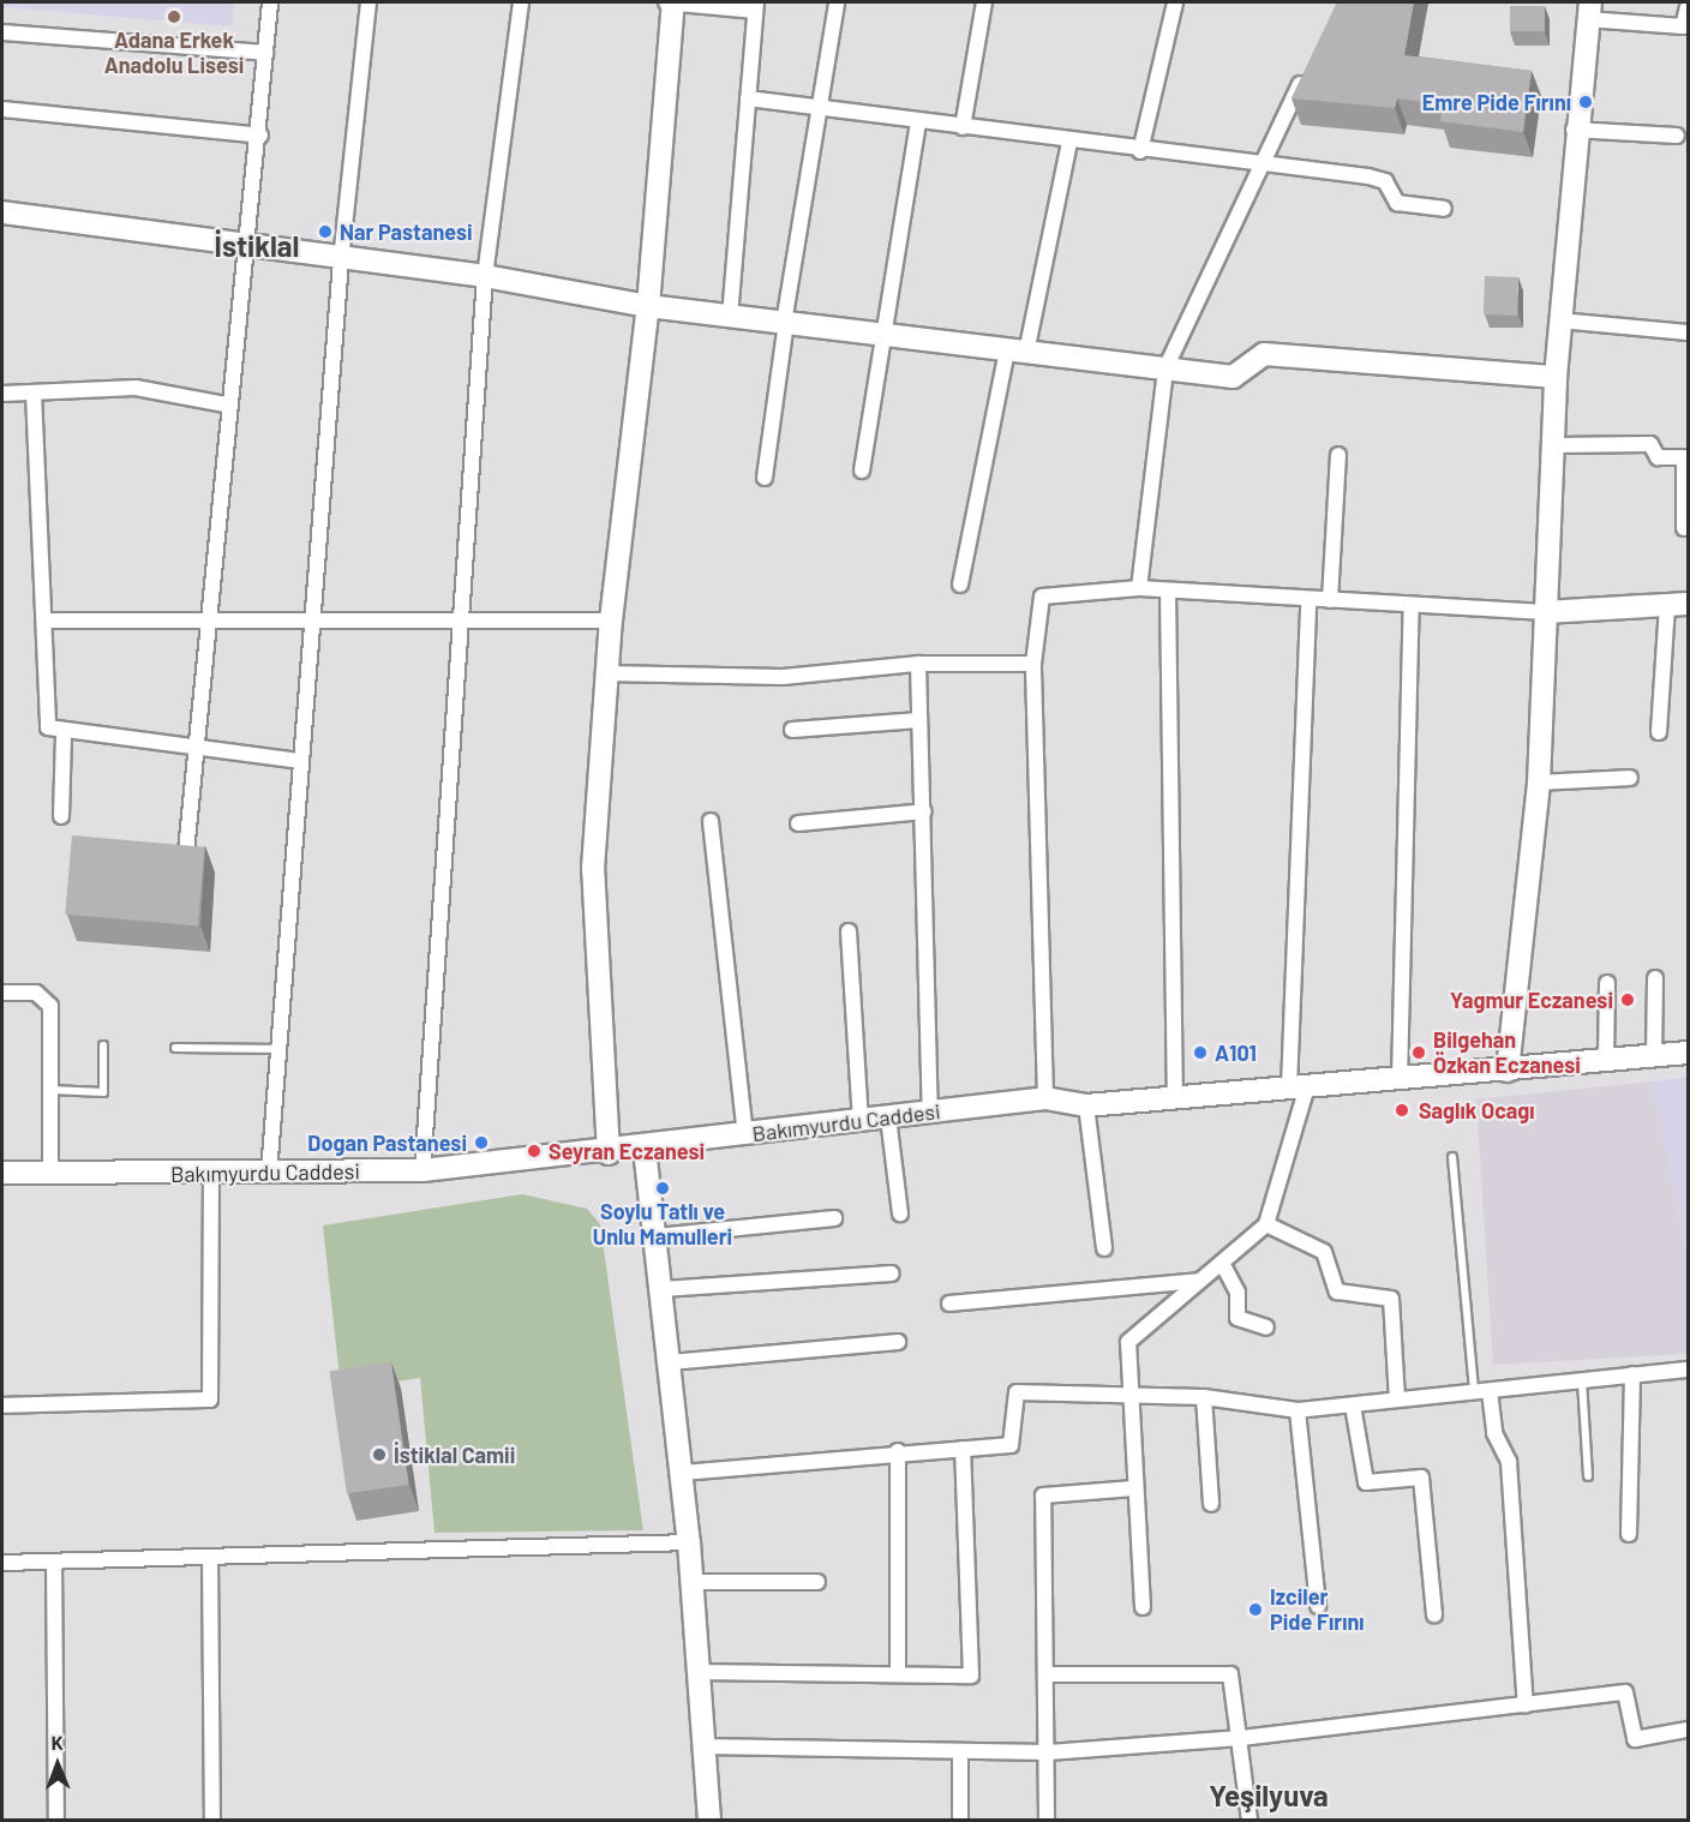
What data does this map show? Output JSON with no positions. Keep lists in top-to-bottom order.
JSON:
{
  "streets": {
    "street": ["Bakımyurdu Caddesi"]
  },
  "districts": ["İstiklal", "Yeşilyuva"],
  "places": [
    "Adana Erkek Anadolu Lisesi",
    "Emre Pide Fırını",
    "Nar Pastanesi",
    "Yagmur Eczanesi",
    "A101",
    "Bilgehan Özkan Eczanesi",
    "Saglık Ocagı",
    "Dogan Pastanesi",
    "Seyran Eczanesi",
    "Soylu Tatlı ve Unlu Mamulleri",
    "İstiklal Camii",
    "Izciler Pide Fırını"
  ],
  "north": "top"
}
